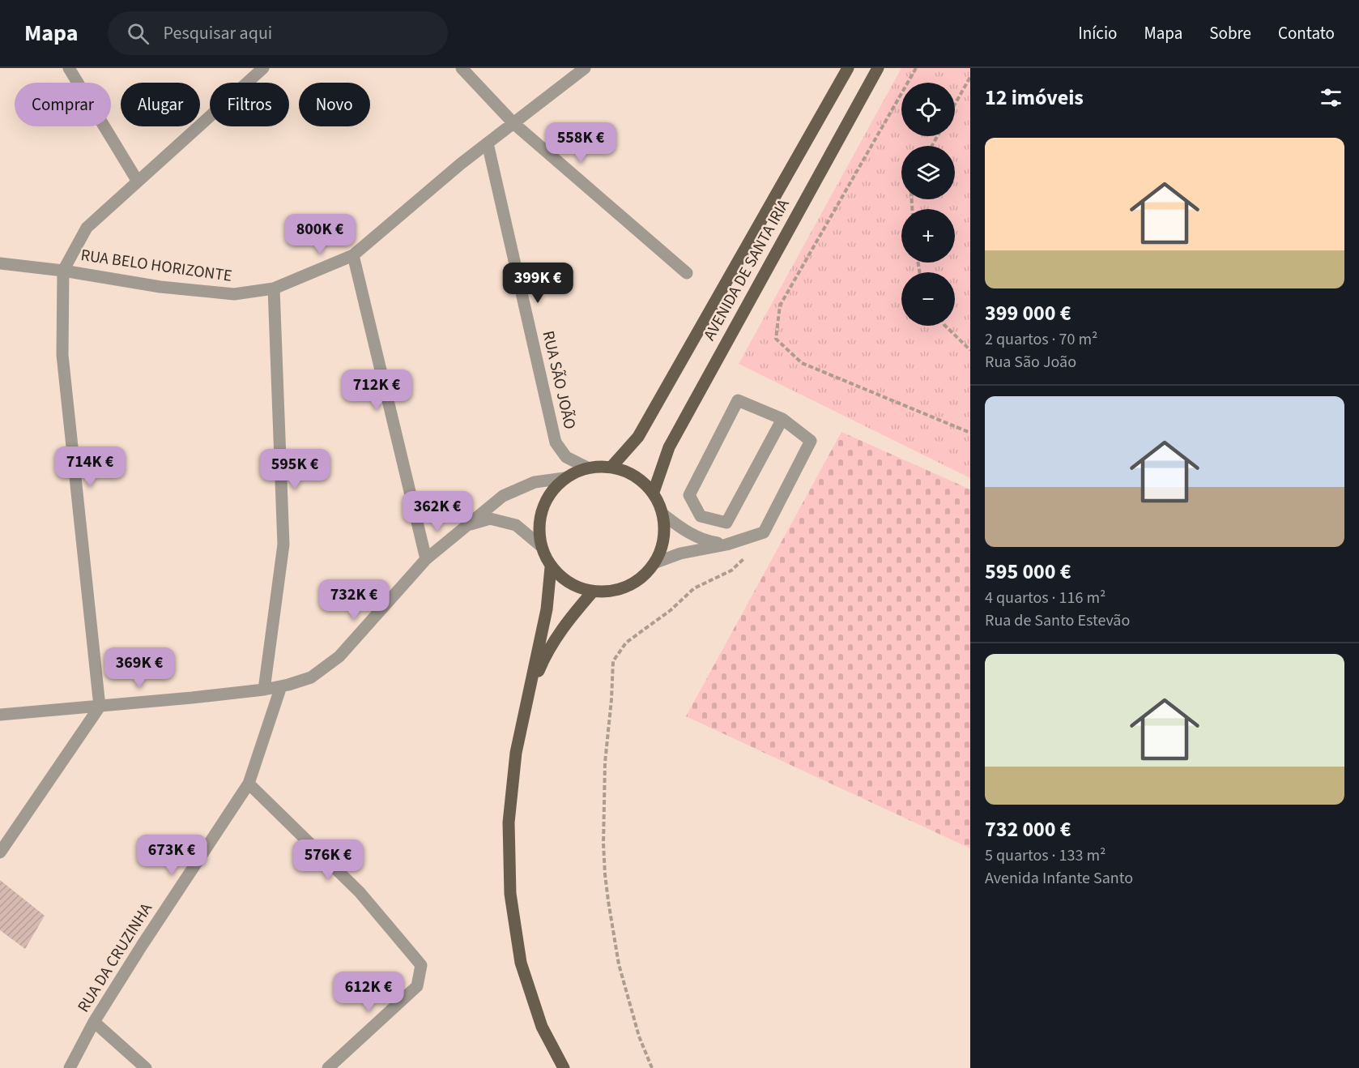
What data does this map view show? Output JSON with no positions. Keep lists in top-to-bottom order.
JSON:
{
  "streets": {
    "main road": ["AVENIDA DE SANTA IRIA"],
    "street": ["RUA BELO HORIZONTE", "RUA SÃO JOÃO", "RUA DA CRUZINHA"]
  },
  "crossings": [
    ["RUA BELO HORIZONTE", "RUA SÃO JOÃO"],
    ["AVENIDA DE SANTA IRIA", "RUA SÃO JOÃO"]
  ],
  "page": {
    "header": "Mapa",
    "search": "Pesquisar aqui",
    "nav": [
      "Início",
      "Mapa",
      "Sobre",
      "Contato"
    ],
    "heading": "12 imóveis",
    "map_buttons": ["+", "−"],
    "chip": [
      "Comprar",
      "Alugar",
      "Filtros",
      "Novo"
    ],
    "price": [
      "558K €",
      "800K €",
      "399K €",
      "712K €",
      "714K €",
      "595K €",
      "362K €",
      "732K €",
      "369K €",
      "673K €",
      "576K €",
      "612K €"
    ],
    "list": [
      {
        "name": "399 000 €",
        "note": "2 quartos · 70 m² · Rua São João"
      },
      {
        "name": "595 000 €",
        "note": "4 quartos · 116 m² · Rua de Santo Estevão"
      },
      {
        "name": "732 000 €",
        "note": "5 quartos · 133 m² · Avenida Infante Santo"
      }
    ]
  }
}
